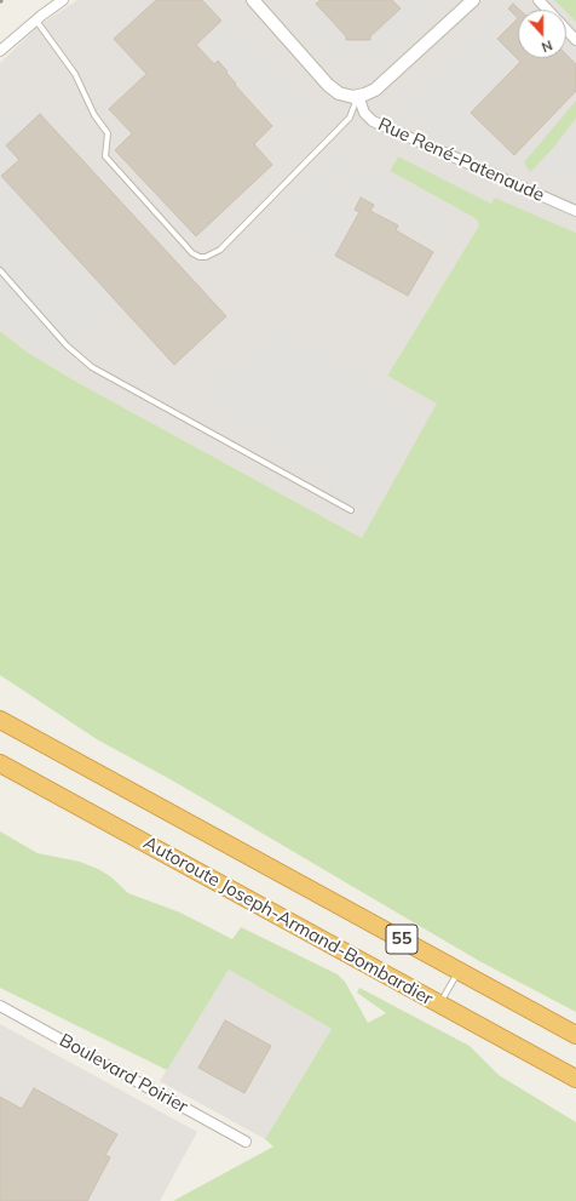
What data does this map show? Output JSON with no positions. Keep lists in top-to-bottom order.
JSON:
{
  "streets": {
    "highway": ["Autoroute Joseph-Armand-Bombardier", "55"],
    "street": ["Rue René-Patenaude", "Boulevard Poirier"]
  },
  "north": "bottom"
}
